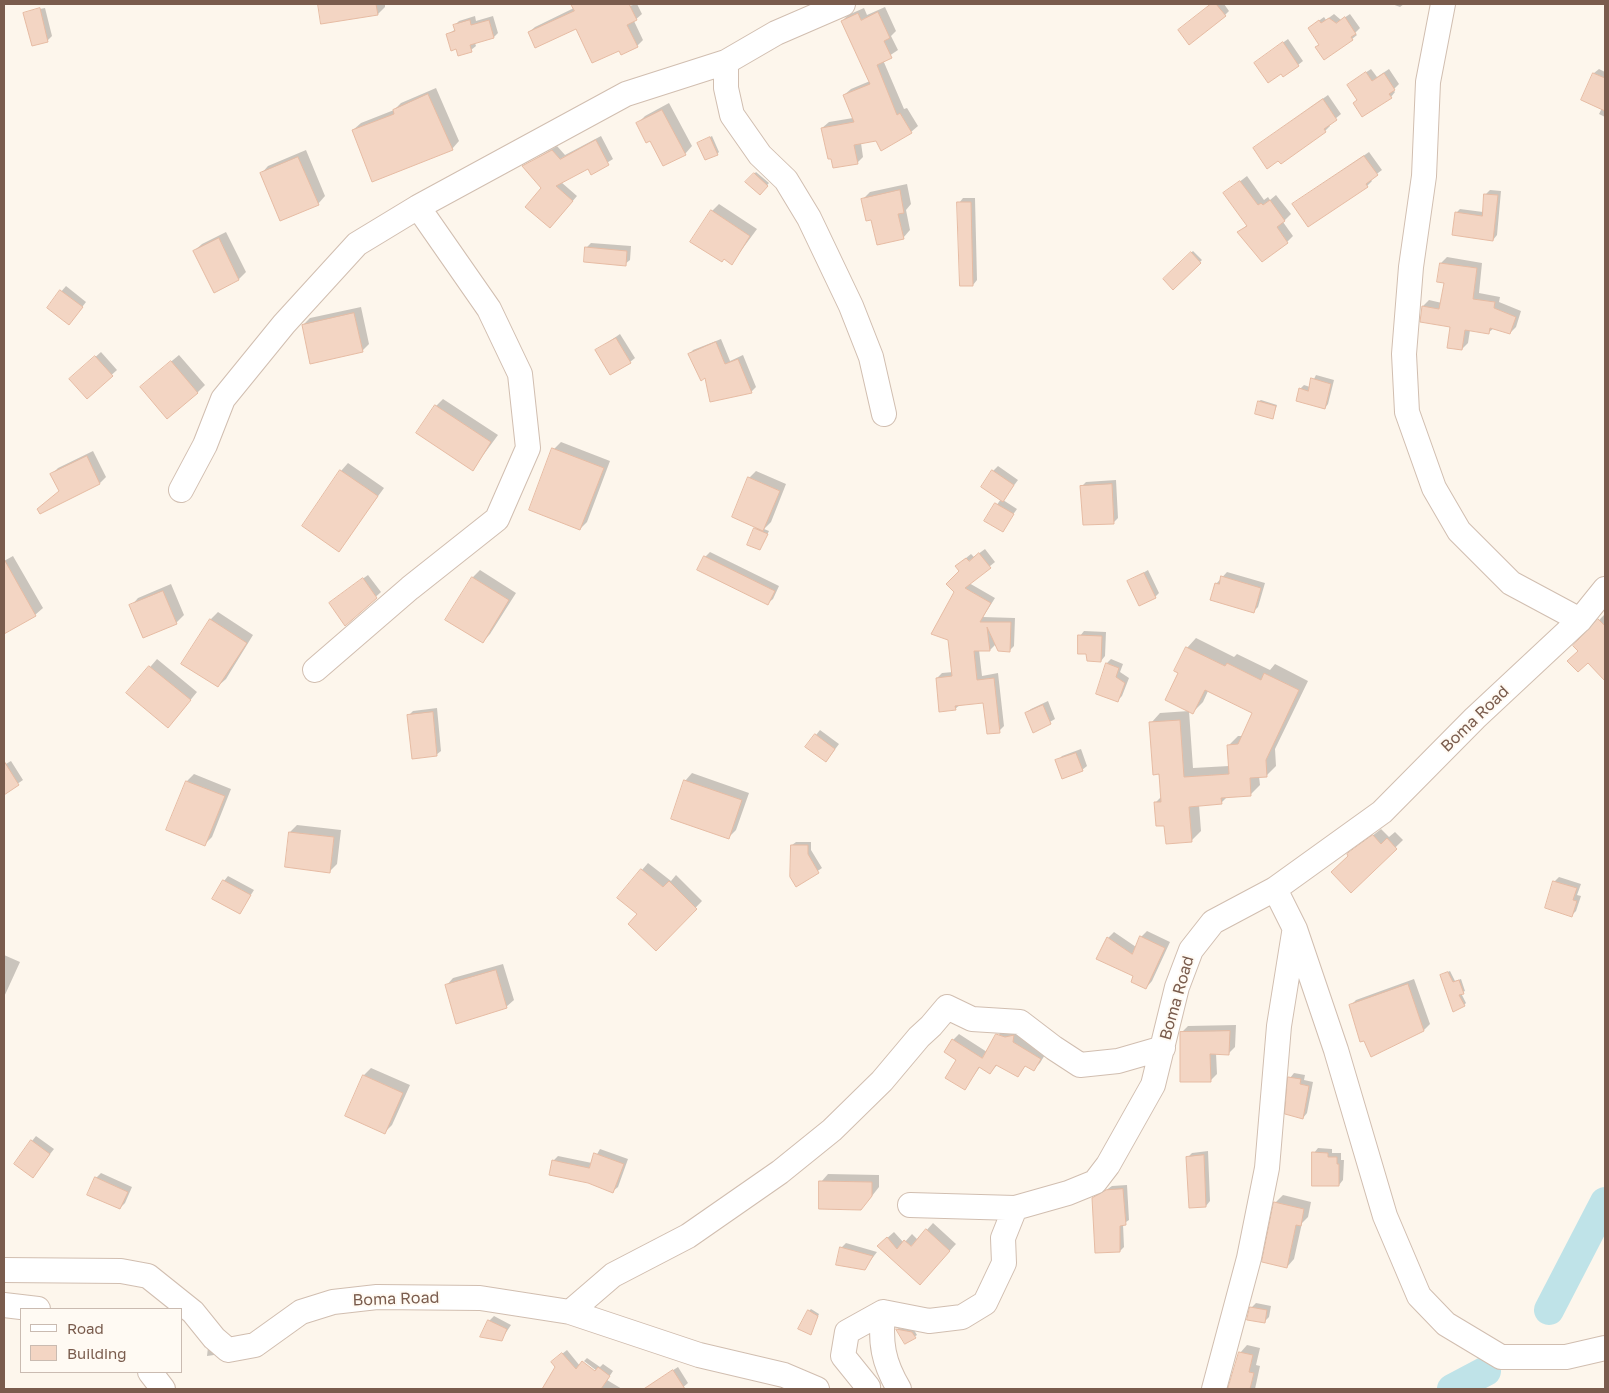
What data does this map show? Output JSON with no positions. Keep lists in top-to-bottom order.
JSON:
{
  "streets": {
    "street": ["Boma Road"]
  },
  "legend": ["Road", "Building"]
}
